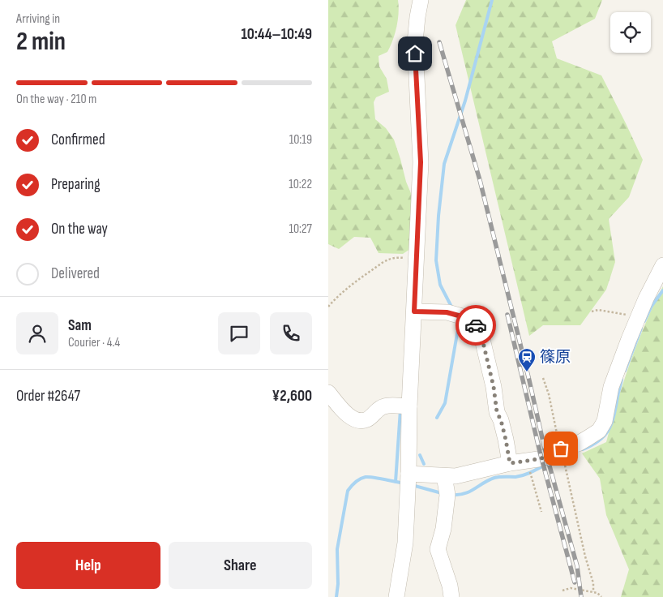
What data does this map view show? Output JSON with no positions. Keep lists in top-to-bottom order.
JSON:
{
  "places": {
    "station": ["篠原"]
  },
  "page": {
    "heading": ["2 min", "Arriving in", "10:44–10:49"],
    "panel": [
      "Sam",
      "Courier · 4.4",
      "Order #2647",
      "¥2,600"
    ],
    "bar": "On the way · 210 m",
    "list": [
      ["Confirmed", "10:19"],
      ["Preparing", "10:22"],
      ["On the way", "10:27"],
      "Delivered"
    ],
    "buttons": ["Help", "Share"]
  }
}
